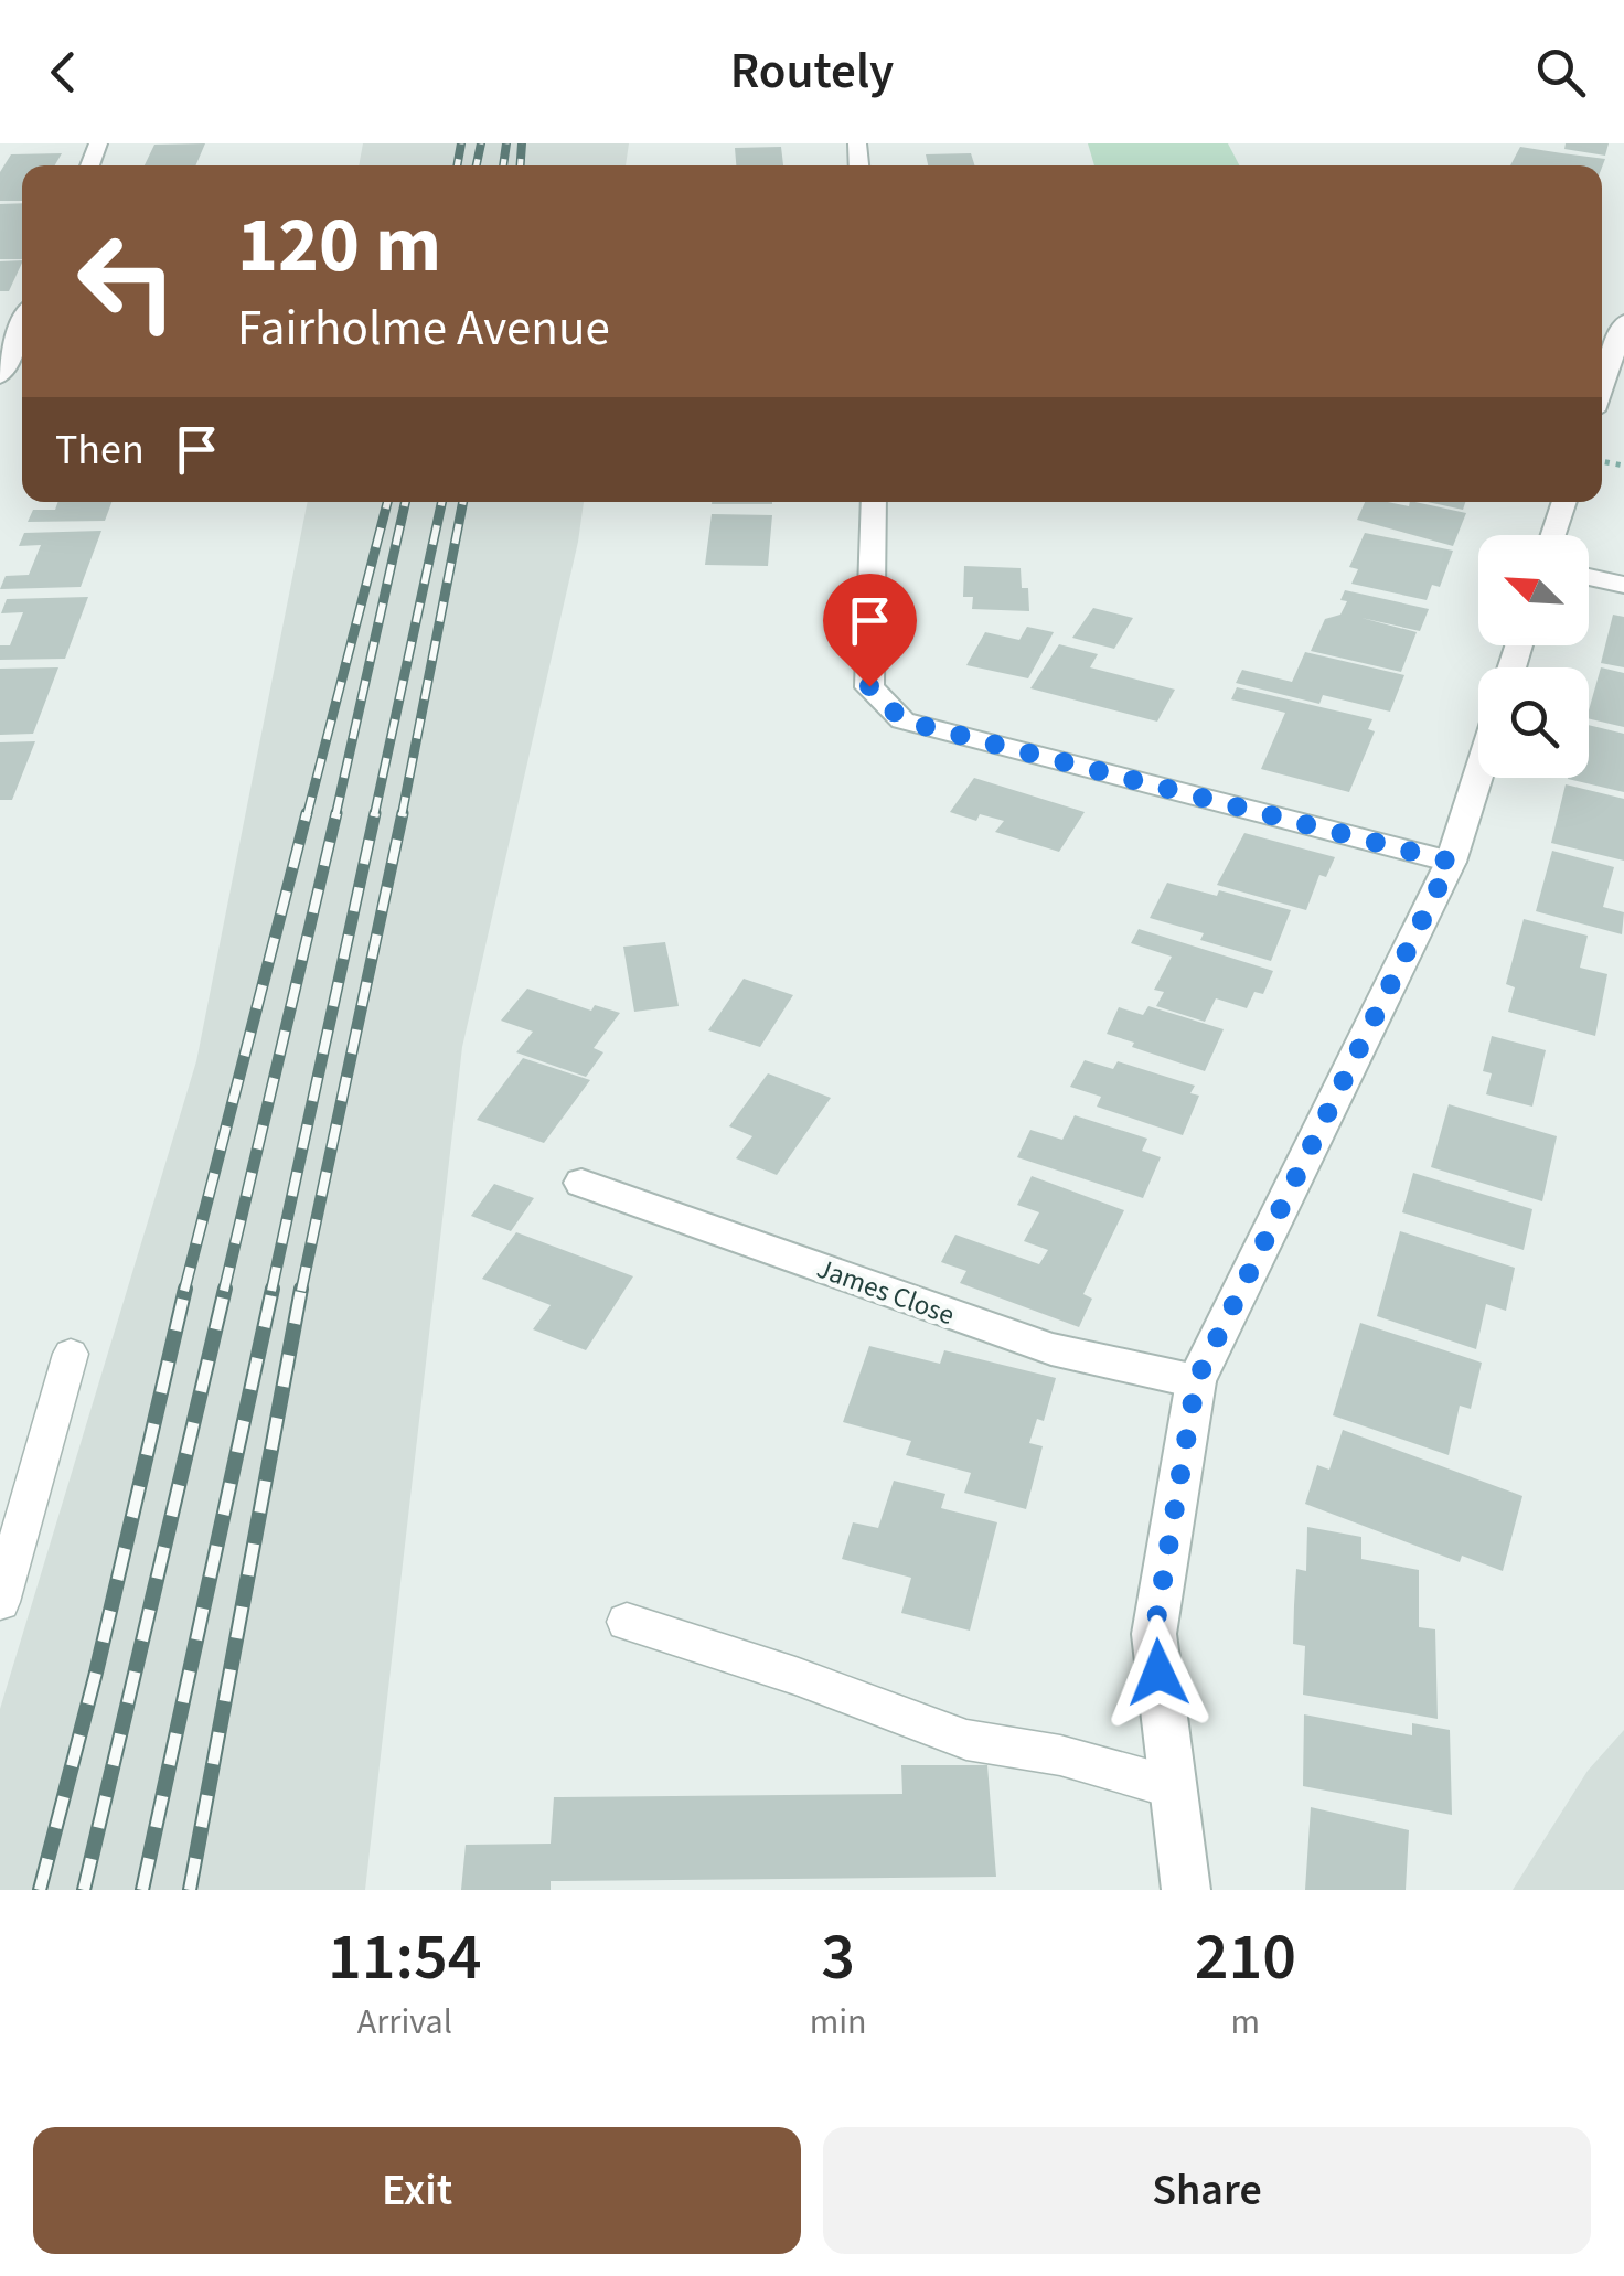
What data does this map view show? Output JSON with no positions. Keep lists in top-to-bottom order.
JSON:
{
  "streets": {
    "street": ["James Close"]
  },
  "north": "top left",
  "page": {
    "header": "Routely",
    "turn": ["120 m", "Fairholme Avenue"],
    "then": "Then",
    "eta": [
      "11:54",
      "Arrival",
      "3",
      "min",
      "210",
      "m"
    ],
    "buttons": ["Exit", "Share"]
  }
}
